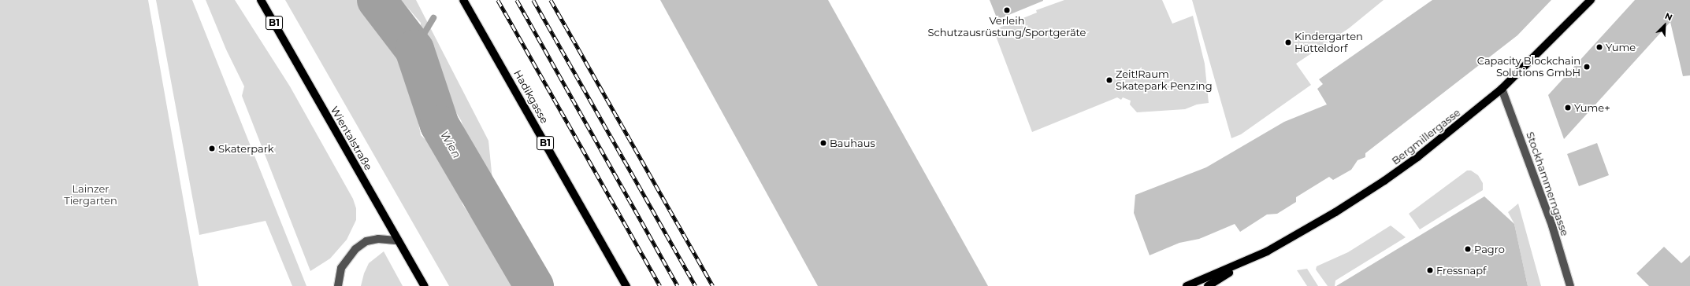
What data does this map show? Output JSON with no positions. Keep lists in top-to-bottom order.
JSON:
{
  "streets": {
    "main road": [
      "B1",
      "Hadikgasse",
      "Bergmillergasse",
      "Wientalstraße"
    ],
    "street": ["Stockhammerngasse"]
  },
  "crossings": [
    ["Bergmillergasse", "Stockhammerngasse"]
  ],
  "water": ["Wien"],
  "parks": ["Lainzer Tiergarten"],
  "places": [
    "Verleih Schutzausrüstung/Sportgeräte",
    "Kindergarten Hütteldorf",
    "Yume",
    "Capacity Blockchain Solutions GmbH",
    "Zeit!Raum Skatepark Penzing",
    "Yume+",
    "Bauhaus",
    "Skaterpark",
    "Pagro",
    "Fressnapf"
  ],
  "north": "top right"
}
